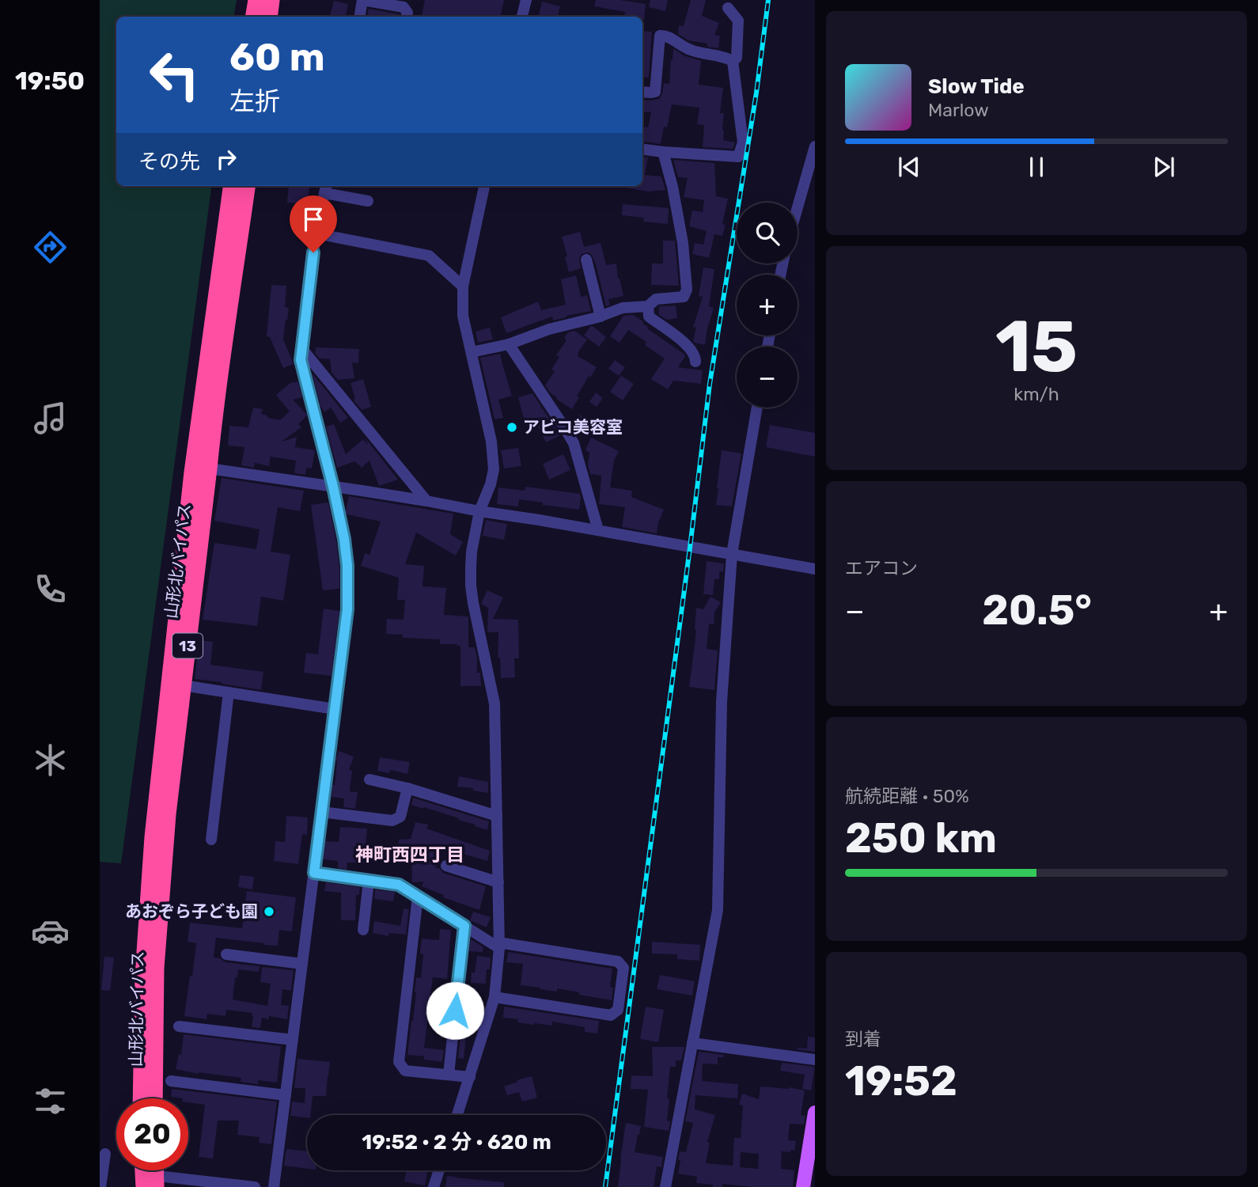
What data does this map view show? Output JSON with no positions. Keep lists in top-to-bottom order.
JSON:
{
  "streets": {
    "highway": ["山形北バイパス", "13"]
  },
  "districts": ["神町西四丁目"],
  "places": ["アビコ美容室", "あおぞら子ども園"],
  "page": {
    "tabs": "19:50",
    "turn": ["60 m", "左折"],
    "song": ["Slow Tide", "Marlow"],
    "then": "その先",
    "map_buttons": ["+", "−"],
    "tile": [
      ["15", "km/h"],
      "エアコン",
      ["航続距離 · 50%", "250 km"],
      ["到着", "19:52"]
    ],
    "heat": ["−", "20.5°", "+"],
    "limit": "20",
    "trip": "19:52 · 2 分 · 620 m"
  }
}
